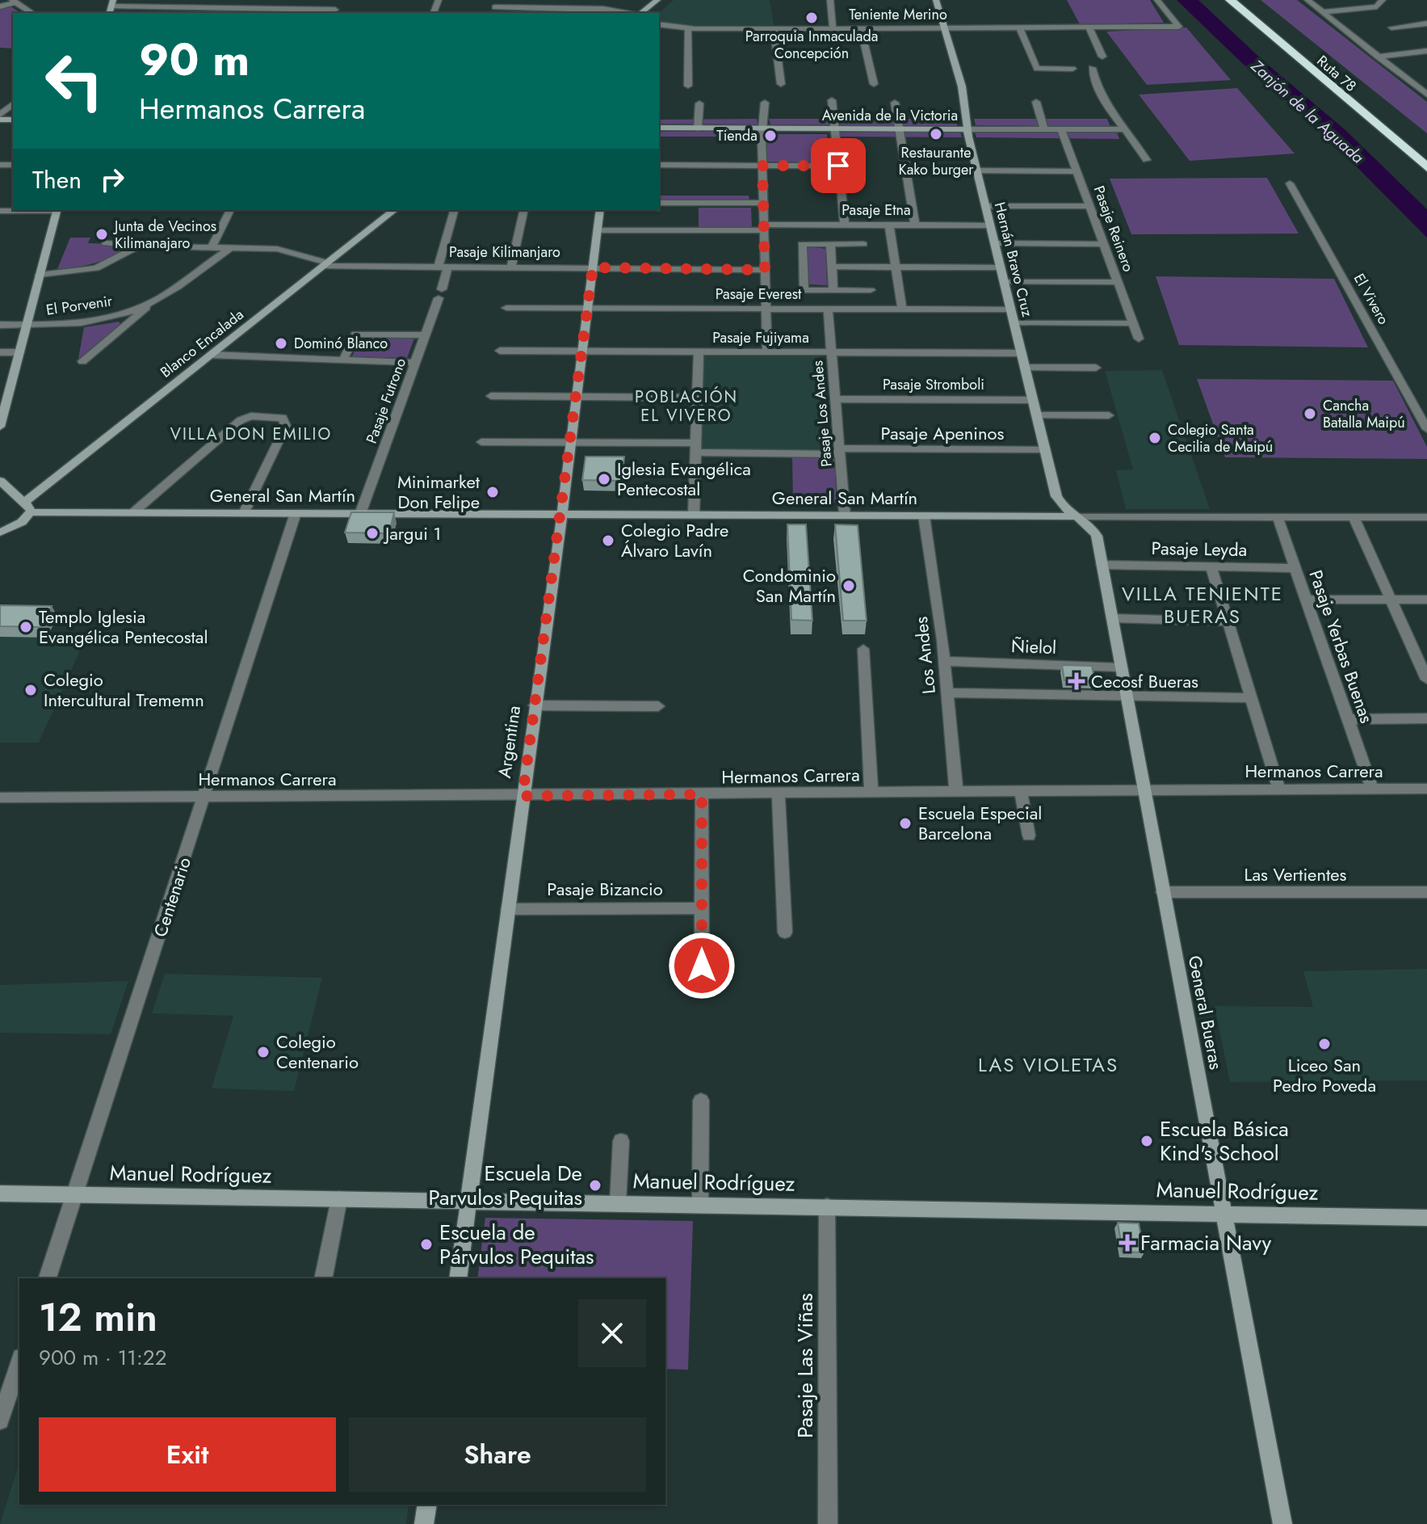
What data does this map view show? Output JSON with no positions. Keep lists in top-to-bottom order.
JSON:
{
  "streets": {
    "highway": ["Ruta 78"],
    "street": [
      "Teniente Merino",
      "Avenida de la Victoria",
      "Pasaje Etna",
      "Pasaje Reinero",
      "Pasaje Kilimanjaro",
      "Hernán Bravo Cruz",
      "Pasaje Everest",
      "El Vivero",
      "El Porvenir",
      "Pasaje Fujiyama",
      "Blanco Encalada",
      "Pasaje Stromboli",
      "Pasaje Futrono",
      "Pasaje Los Andes",
      "Pasaje Apeninos",
      "General San Martín",
      "Pasaje Leyda",
      "Ñielol",
      "Pasaje Yerbas Buenas",
      "Los Andes",
      "Argentina",
      "Hermanos Carrera",
      "Las Vertientes",
      "Pasaje Bizancio",
      "Centenario",
      "General Bueras",
      "Manuel Rodríguez",
      "Pasaje Las Viñas"
    ]
  },
  "crossings": [
    ["Teniente Merino", "Hernán Bravo Cruz"],
    ["Avenida de la Victoria", "Pasaje Reinero"],
    ["Avenida de la Victoria", "Hernán Bravo Cruz"],
    ["Pasaje Etna", "Hernán Bravo Cruz"],
    ["Pasaje Etna", "Argentina"],
    ["Pasaje Kilimanjaro", "El Porvenir"],
    ["Pasaje Kilimanjaro", "Blanco Encalada"],
    ["Pasaje Kilimanjaro", "Pasaje Futrono"],
    ["Pasaje Kilimanjaro", "Argentina"],
    ["Hernán Bravo Cruz", "Pasaje Everest"],
    ["Hernán Bravo Cruz", "Pasaje Fujiyama"],
    ["Hernán Bravo Cruz", "Pasaje Stromboli"],
    ["Hernán Bravo Cruz", "Pasaje Apeninos"],
    ["Hernán Bravo Cruz", "General San Martín"],
    ["Hernán Bravo Cruz", "General Bueras"],
    ["Pasaje Everest", "Pasaje Los Andes"],
    ["Pasaje Everest", "Argentina"],
    ["Pasaje Fujiyama", "Pasaje Los Andes"],
    ["Pasaje Fujiyama", "Argentina"],
    ["Blanco Encalada", "General San Martín"],
    ["Pasaje Stromboli", "Pasaje Los Andes"],
    ["Pasaje Futrono", "General San Martín"],
    ["Pasaje Los Andes", "Pasaje Apeninos"],
    ["Pasaje Los Andes", "General San Martín"],
    ["General San Martín", "Pasaje Yerbas Buenas"],
    ["General San Martín", "Los Andes"],
    ["General San Martín", "Argentina"],
    ["General San Martín", "Centenario"],
    ["General San Martín", "General Bueras"],
    ["Pasaje Leyda", "Pasaje Yerbas Buenas"],
    ["Pasaje Leyda", "General Bueras"],
    ["Ñielol", "Los Andes"],
    ["Ñielol", "General Bueras"],
    ["Pasaje Yerbas Buenas", "Hermanos Carrera"],
    ["Los Andes", "Hermanos Carrera"],
    ["Argentina", "Hermanos Carrera"],
    ["Argentina", "Pasaje Bizancio"],
    ["Argentina", "Manuel Rodríguez"],
    ["Hermanos Carrera", "Centenario"],
    ["Hermanos Carrera", "General Bueras"],
    ["Las Vertientes", "General Bueras"],
    ["Centenario", "Manuel Rodríguez"],
    ["General Bueras", "Manuel Rodríguez"],
    ["Manuel Rodríguez", "Pasaje Las Viñas"]
  ],
  "districts": [
    "POBLACIÓN EL VIVERO",
    "VILLA DON EMILIO",
    "VILLA TENIENTE BUERAS",
    "LAS VIOLETAS"
  ],
  "water": ["Zanjón de la Aguada"],
  "places": {
    "other": [
      "Parroquia Inmaculada Concepción",
      "Restaurante Kako burger",
      "Tienda",
      "Junta de Vecinos Kilimanajaro",
      "Dominó Blanco",
      "Cancha Batalla Maipú",
      "Colegio Santa Cecilia de Maipú",
      "Iglesia Evangélica Pentecostal",
      "Minimarket Don Felipe",
      "Jargui 1",
      "Colegio Padre Álvaro Lavín",
      "Condominio San Martín",
      "Templo Iglesia Evangélica Pentecostal",
      "Colegio Intercultural Trememn",
      "Escuela Especial Barcelona",
      "Liceo San Pedro Poveda",
      "Colegio Centenario",
      "Escuela Básica Kind's School",
      "Escuela De Parvulos Pequitas",
      "Escuela de Párvulos Pequitas"
    ],
    "health": ["Cecosf Bueras", "Farmacia Navy"]
  },
  "page": {
    "turn": ["90 m", "Hermanos Carrera"],
    "then": "Then",
    "heading": ["12 min", "900 m · 11:22"],
    "buttons": ["Exit", "Share"]
  }
}
